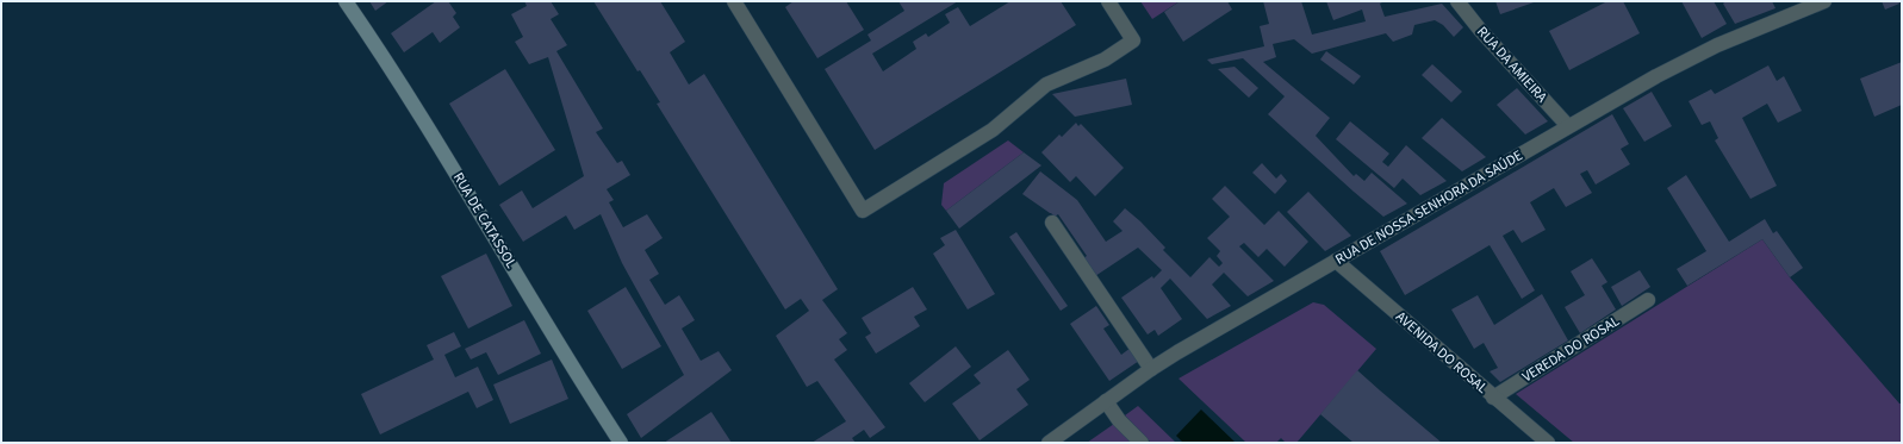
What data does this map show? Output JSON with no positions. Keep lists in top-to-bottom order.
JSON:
{
  "streets": {
    "main road": ["RUA DE CATASSOL"],
    "street": [
      "RUA DA AMIEIRA",
      "RUA DE NOSSA SENHORA DA SAÚDE",
      "VEREDA DO ROSAL",
      "AVENIDA DO ROSAL"
    ]
  },
  "crossings": [
    ["RUA DA AMIEIRA", "RUA DE NOSSA SENHORA DA SAÚDE"],
    ["RUA DE NOSSA SENHORA DA SAÚDE", "AVENIDA DO ROSAL"],
    ["VEREDA DO ROSAL", "AVENIDA DO ROSAL"]
  ]
}
